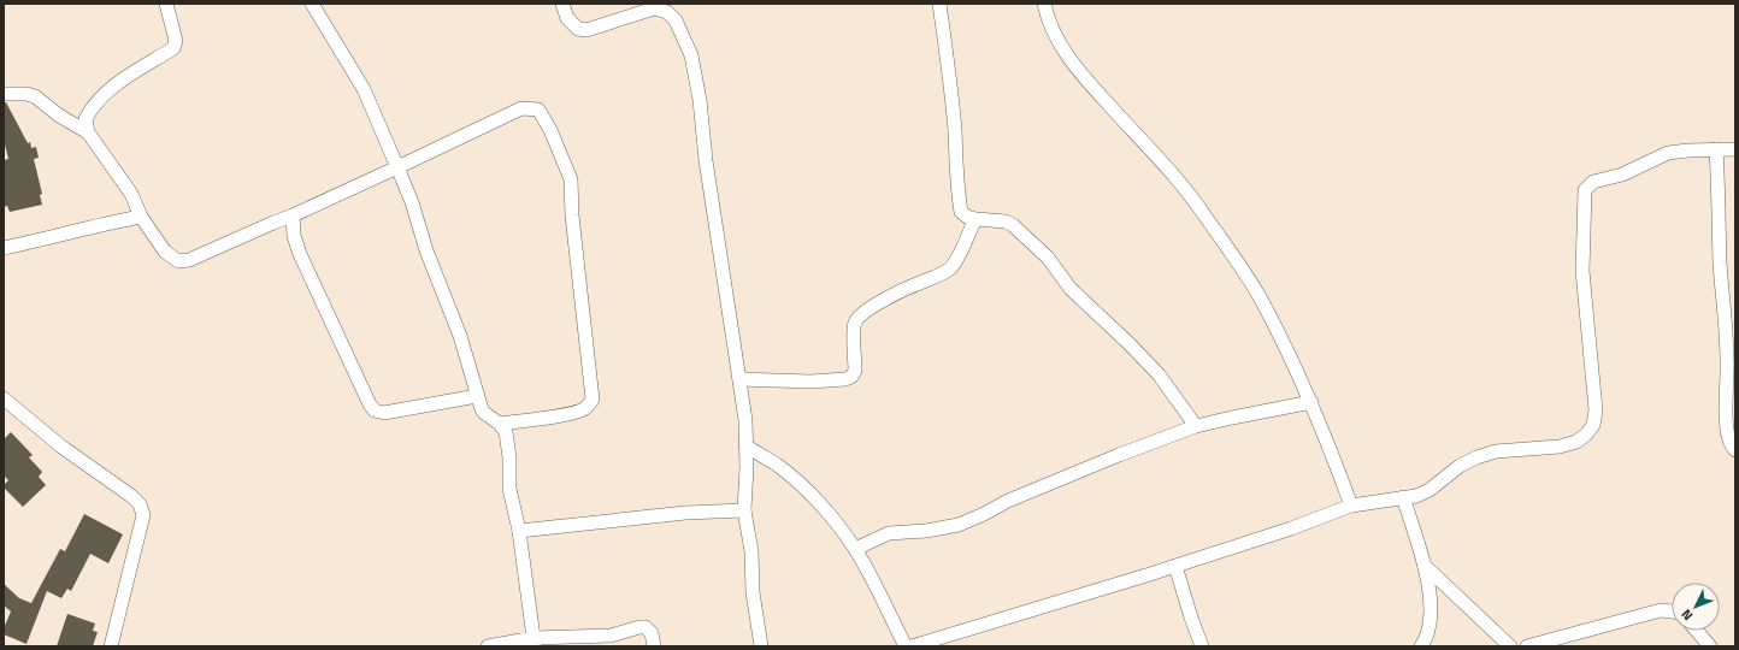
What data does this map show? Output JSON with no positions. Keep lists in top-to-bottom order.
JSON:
{
  "north": "bottom left"
}
